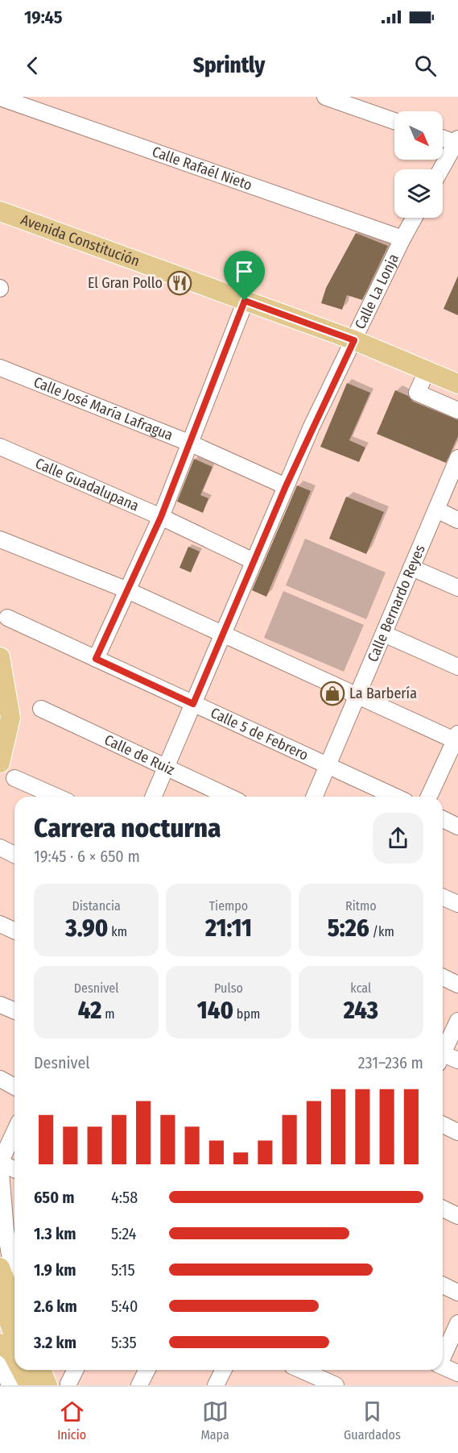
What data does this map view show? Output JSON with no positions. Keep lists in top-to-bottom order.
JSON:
{
  "streets": {
    "main road": ["Avenida Constitución"],
    "street": [
      "Calle Rafaél Nieto",
      "Calle La Lonja",
      "Calle José María Lafragua",
      "Calle Guadalupana",
      "Calle Bernardo Reyes",
      "Calle 5 de Febrero",
      "Calle de Ruiz"
    ]
  },
  "crossings": [
    ["Calle Rafaél Nieto", "Calle La Lonja"],
    ["Avenida Constitución", "Calle La Lonja"],
    ["Calle La Lonja", "Calle José María Lafragua"],
    ["Calle La Lonja", "Calle Guadalupana"],
    ["Calle La Lonja", "Calle 5 de Febrero"],
    ["Calle La Lonja", "Calle de Ruiz"],
    ["Calle Bernardo Reyes", "Calle 5 de Febrero"]
  ],
  "places": {
    "restaurant": ["El Gran Pollo"],
    "shop": ["La Barbería"]
  },
  "north": "bottom right",
  "page": {
    "status": "19:45",
    "header": "Sprintly",
    "heading": ["Carrera nocturna", "19:45 · 6 × 650 m"],
    "stats": [
      ["Distancia", "3.90 km"],
      ["Tiempo", "21:11"],
      ["Ritmo", "5:26 /km"],
      ["Desnivel", "42 m"],
      ["Pulso", "140 bpm"],
      ["kcal", "243"]
    ],
    "chart": ["Desnivel", "231–236 m"],
    "list": [
      {
        "name": "650 m",
        "note": "4:58"
      },
      {
        "name": "1.3 km",
        "note": "5:24"
      },
      {
        "name": "1.9 km",
        "note": "5:15"
      },
      {
        "name": "2.6 km",
        "note": "5:40"
      },
      {
        "name": "3.2 km",
        "note": "5:35"
      }
    ],
    "tabs": ["Inicio", "Mapa", "Guardados"]
  }
}
